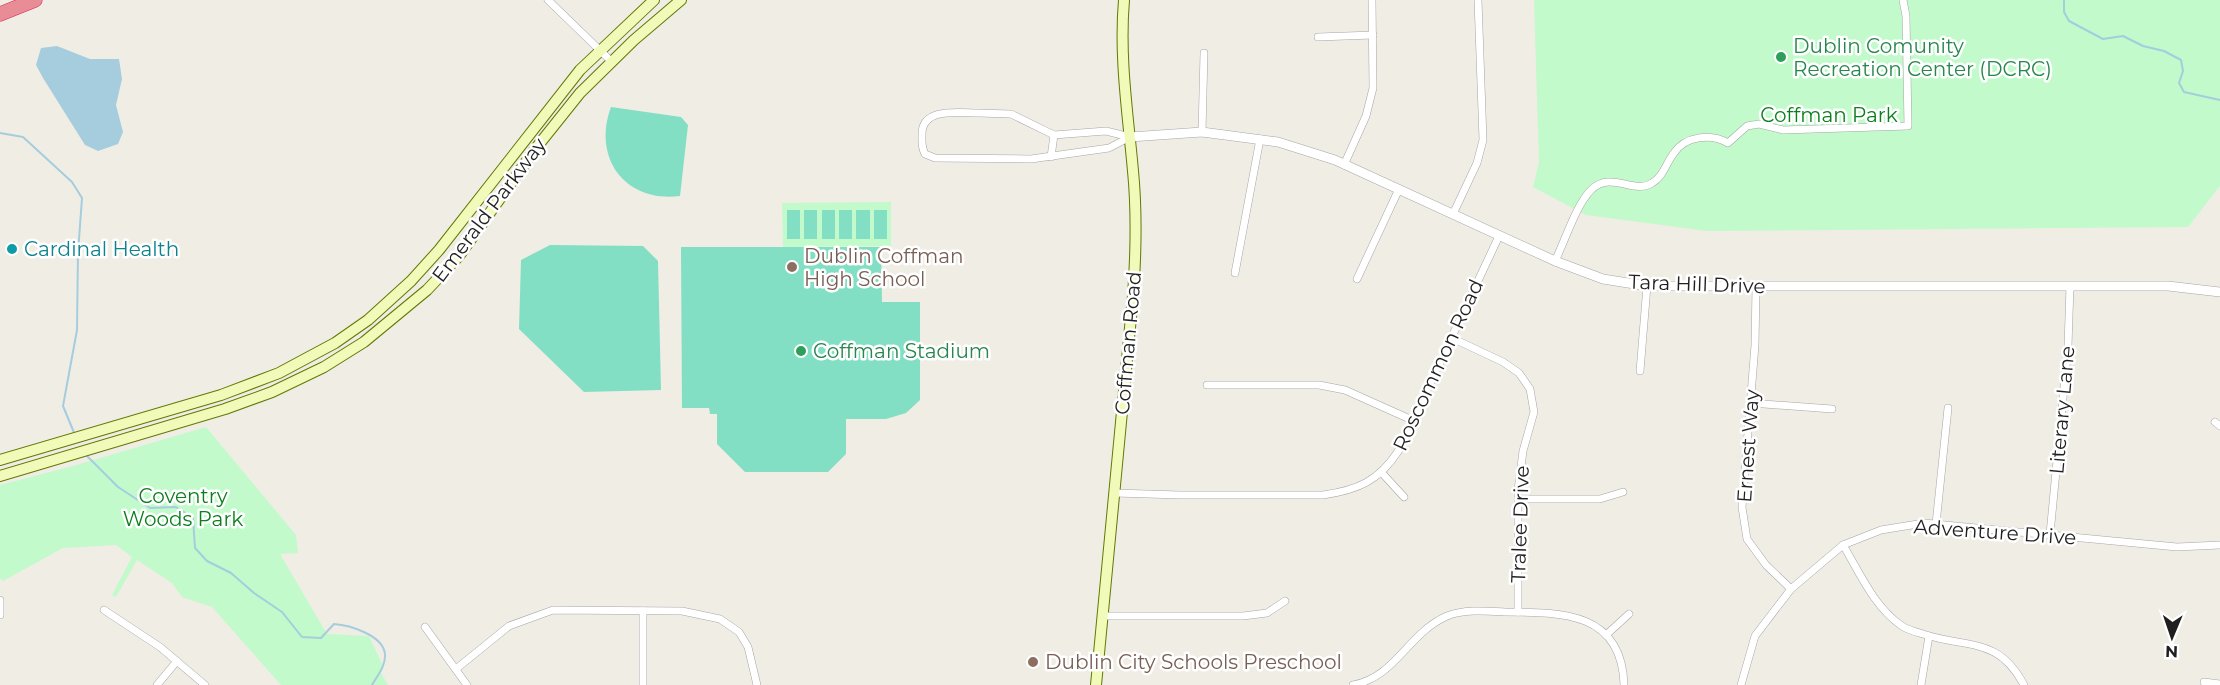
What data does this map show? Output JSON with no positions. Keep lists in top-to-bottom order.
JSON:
{
  "streets": {
    "main road": ["Emerald Parkway", "Coffman Road"],
    "street": [
      "Tara Hill Drive",
      "Roscommon Road",
      "Literary Lane",
      "Ernest Way",
      "Tralee Drive",
      "Adventure Drive"
    ]
  },
  "crossings": [
    ["Tara Hill Drive", "Coffman Road"],
    ["Tara Hill Drive", "Roscommon Road"],
    ["Tara Hill Drive", "Literary Lane"],
    ["Tara Hill Drive", "Ernest Way"],
    ["Coffman Road", "Roscommon Road"],
    ["Roscommon Road", "Tralee Drive"],
    ["Literary Lane", "Adventure Drive"],
    ["Ernest Way", "Adventure Drive"]
  ],
  "parks": ["Coffman Park", "Coventry Woods Park"],
  "places": [
    "Dublin Comunity Recreation Center (DCRC)",
    "Cardinal Health",
    "Dublin Coffman High School",
    "Coffman Stadium",
    "Dublin City Schools Preschool"
  ],
  "north": "bottom"
}
